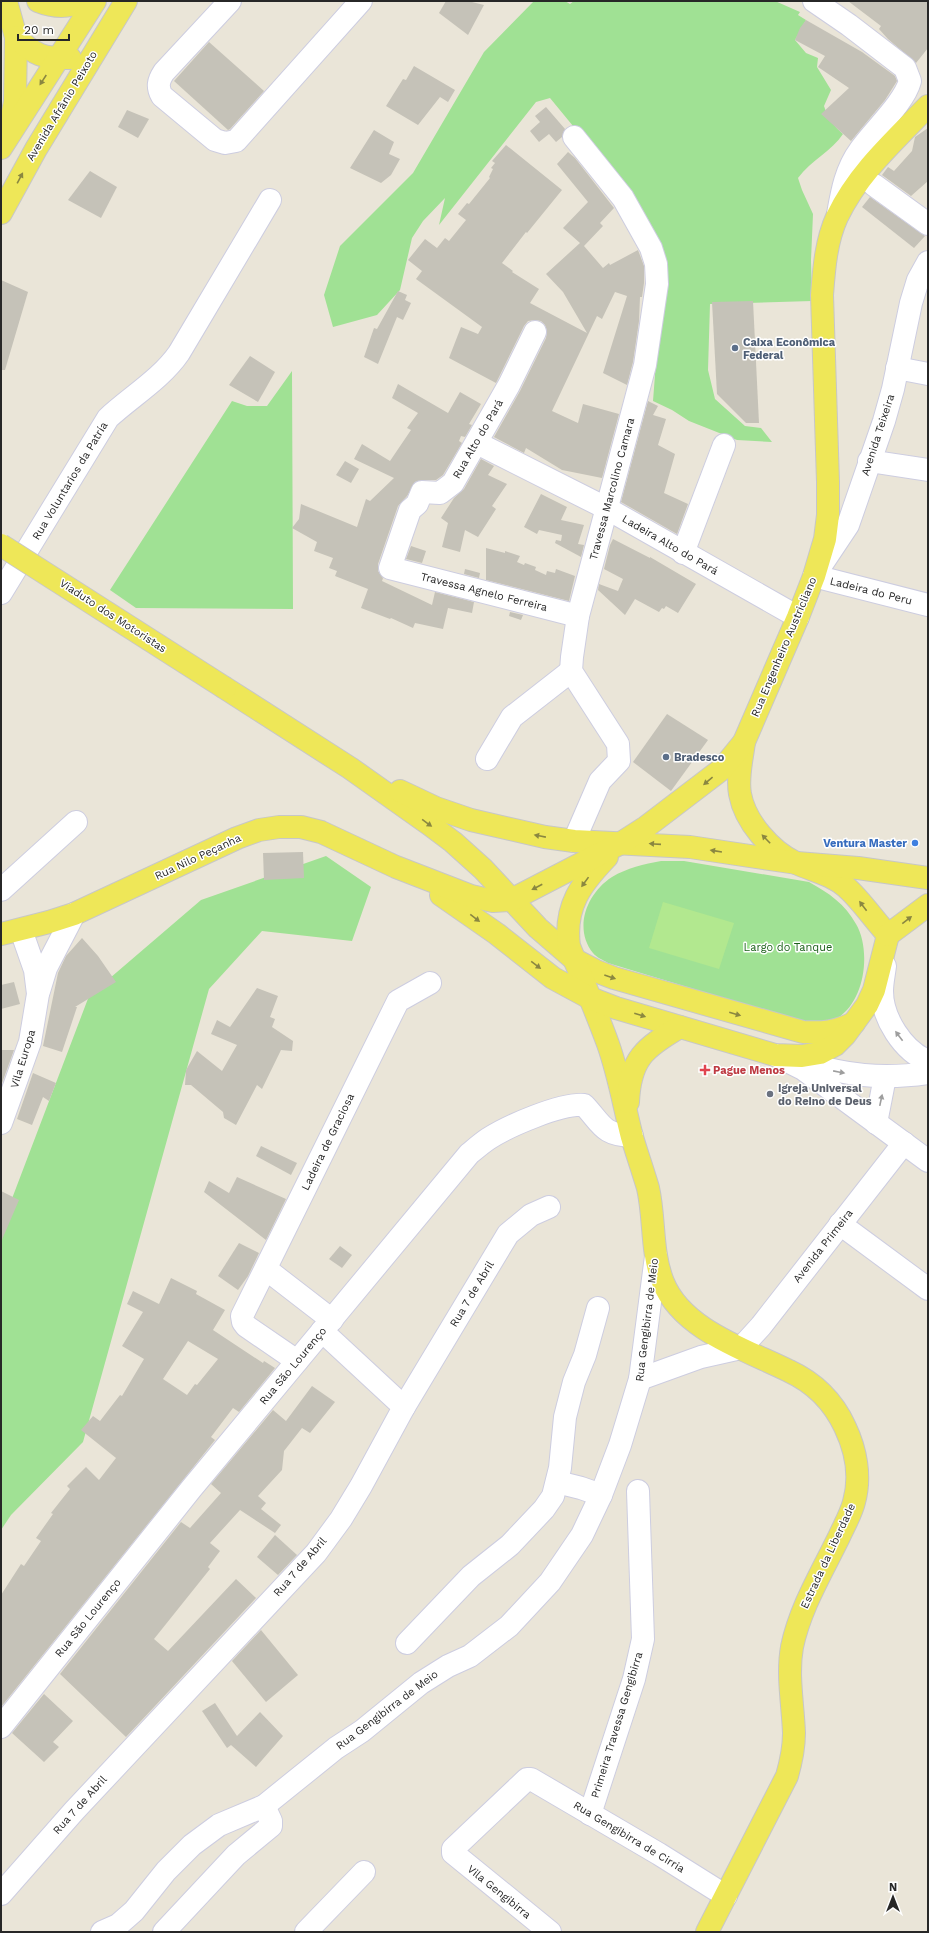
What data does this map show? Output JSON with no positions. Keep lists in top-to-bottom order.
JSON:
{
  "streets": {
    "main road": [
      "Avenida Afrânio Peixoto",
      "Viaduto dos Motoristas",
      "Rua Engenheiro Austricliano",
      "Rua Nilo Peçanha",
      "Rua Gengibirra de Meio",
      "Estrada da Liberdade"
    ],
    "street": [
      "Avenida Teixeira",
      "Rua Alto do Pará",
      "Rua Voluntarios da Patría",
      "Travessa Marcolino Camara",
      "Ladeira Alto do Pará",
      "Ladeira do Peru",
      "Travessa Agnelo Ferreira",
      "Vila Europa",
      "Ladeira de Graciosa",
      "Avenida Primeira",
      "Rua 7 de Abril",
      "Rua São Lourenço",
      "Primeira Travessa Gengibirra",
      "Rua Gengibirra de Cirria",
      "Vila Gengibirra"
    ]
  },
  "crossings": [
    ["Avenida Teixeira", "Ladeira do Peru"],
    ["Avenida Teixeira", "Rua Engenheiro Austricliano"],
    ["Rua Alto do Pará", "Ladeira Alto do Pará"],
    ["Rua Alto do Pará", "Travessa Agnelo Ferreira"],
    ["Travessa Marcolino Camara", "Ladeira Alto do Pará"],
    ["Travessa Marcolino Camara", "Travessa Agnelo Ferreira"],
    ["Ladeira Alto do Pará", "Rua Engenheiro Austricliano"],
    ["Ladeira do Peru", "Rua Engenheiro Austricliano"],
    ["Rua Engenheiro Austricliano", "Rua Gengibirra de Meio"],
    ["Rua Nilo Peçanha", "Vila Europa"],
    ["Rua Nilo Peçanha", "Rua Gengibirra de Meio"],
    ["Ladeira de Graciosa", "Rua São Lourenço"],
    ["Avenida Primeira", "Estrada da Liberdade"],
    ["Rua Gengibirra de Meio", "Rua São Lourenço"],
    ["Rua Gengibirra de Meio", "Estrada da Liberdade"],
    ["Estrada da Liberdade", "Rua Gengibirra de Cirria"],
    ["Primeira Travessa Gengibirra", "Rua Gengibirra de Cirria"],
    ["Rua Gengibirra de Cirria", "Vila Gengibirra"]
  ],
  "parks": ["Largo do Tanque"],
  "places": {
    "other": [
      "Caixa Econômica Federal",
      "Bradesco",
      "Ventura Master",
      "Igreja Universal do Reino de Deus"
    ],
    "health": ["Pague Menos"]
  },
  "scale_bar": "20 m",
  "north": "top"
}
